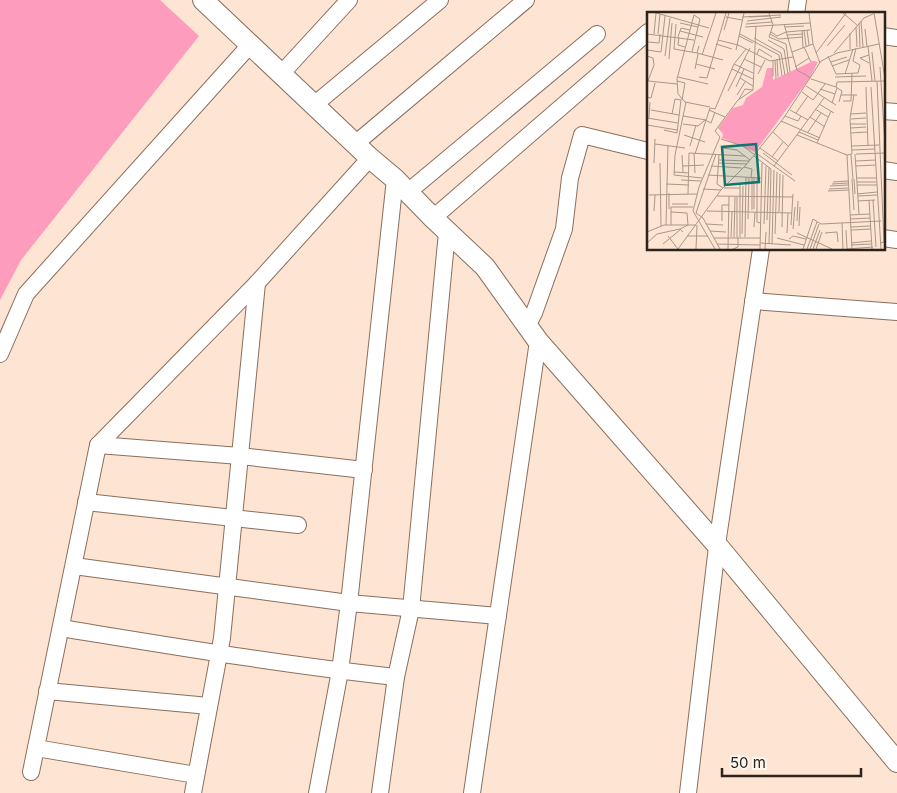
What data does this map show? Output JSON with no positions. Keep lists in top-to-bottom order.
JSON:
{
  "scale_bar": "50 m"
}
